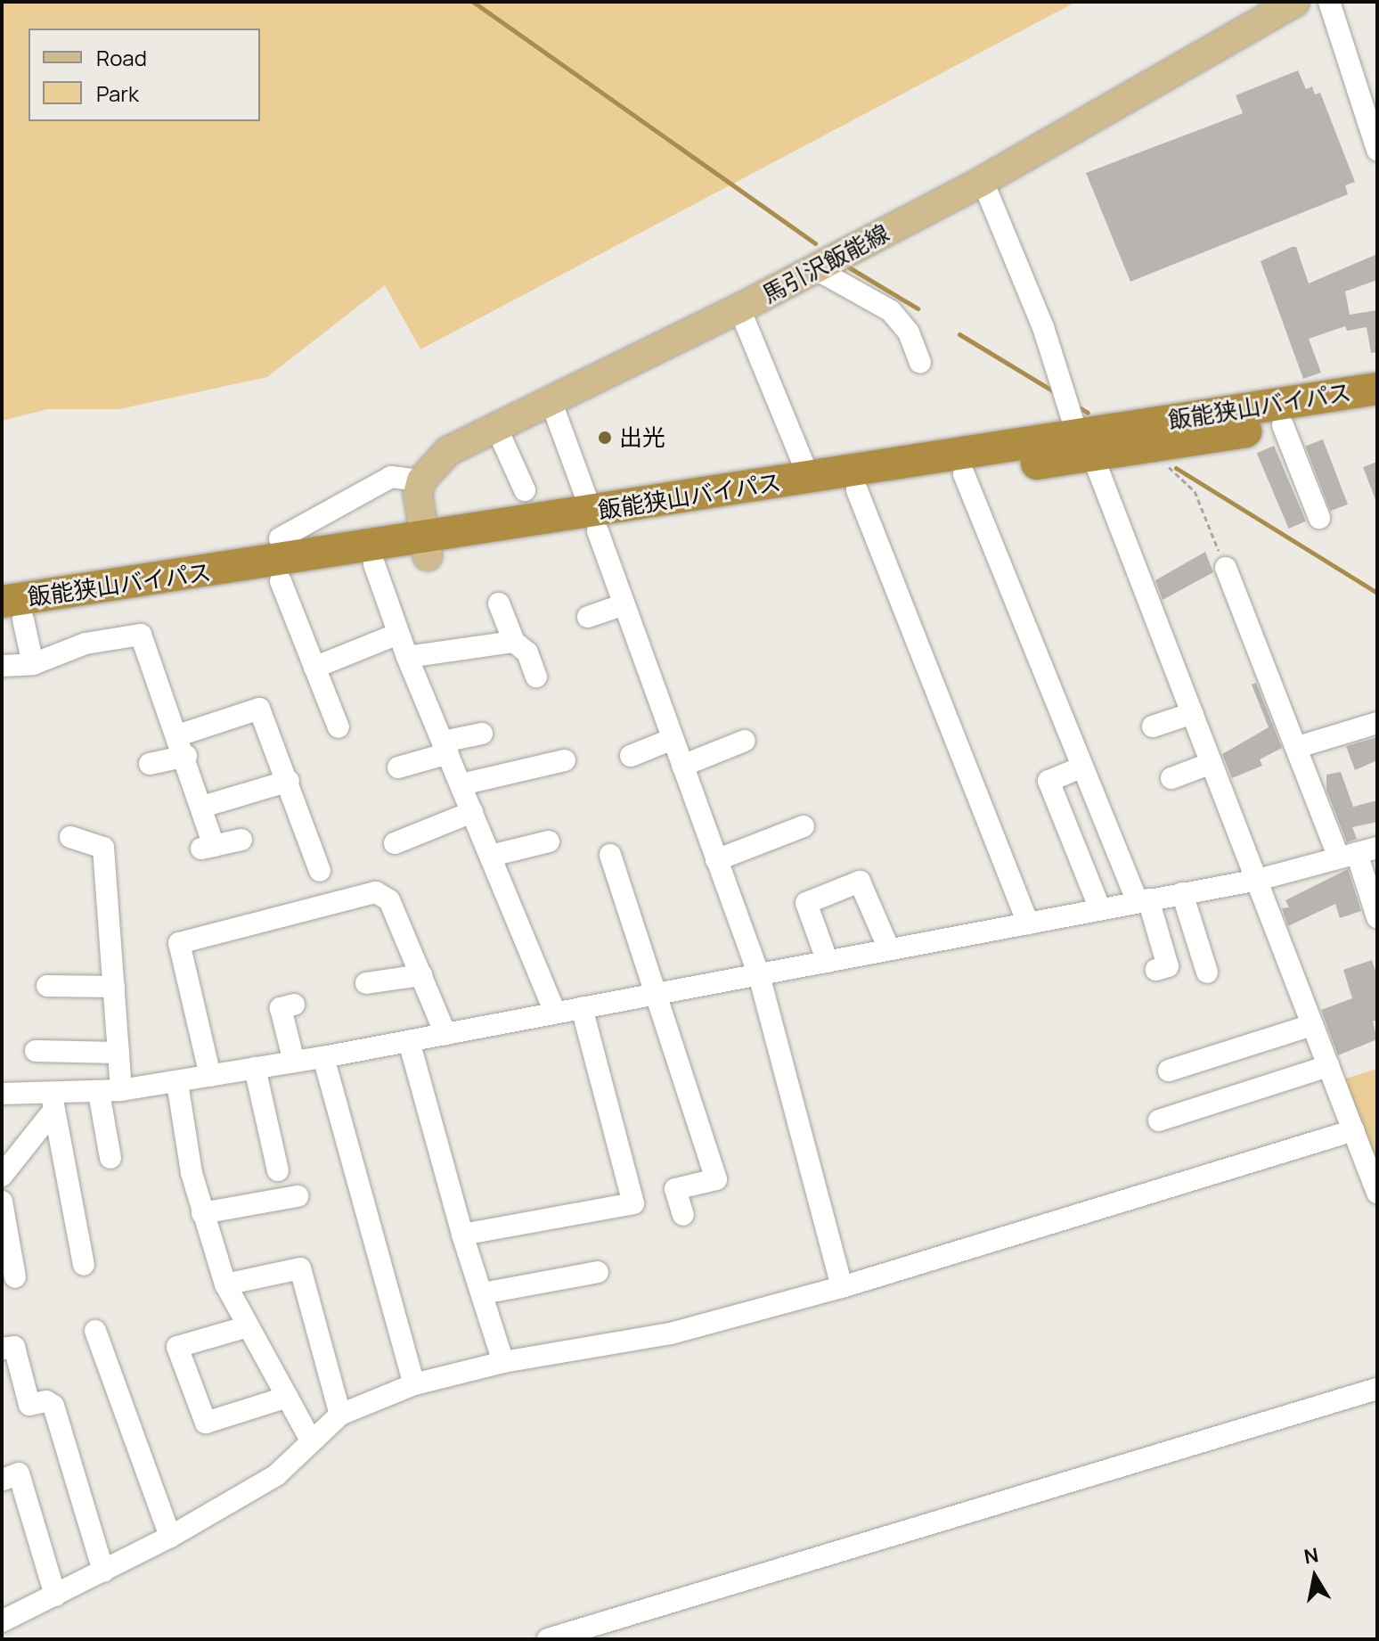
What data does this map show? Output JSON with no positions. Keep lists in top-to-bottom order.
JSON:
{
  "streets": {
    "highway": ["飯能狭山バイパス"],
    "main road": ["馬引沢飯能線"]
  },
  "places": ["出光"],
  "legend": ["Road", "Park"],
  "north": "top"
}
